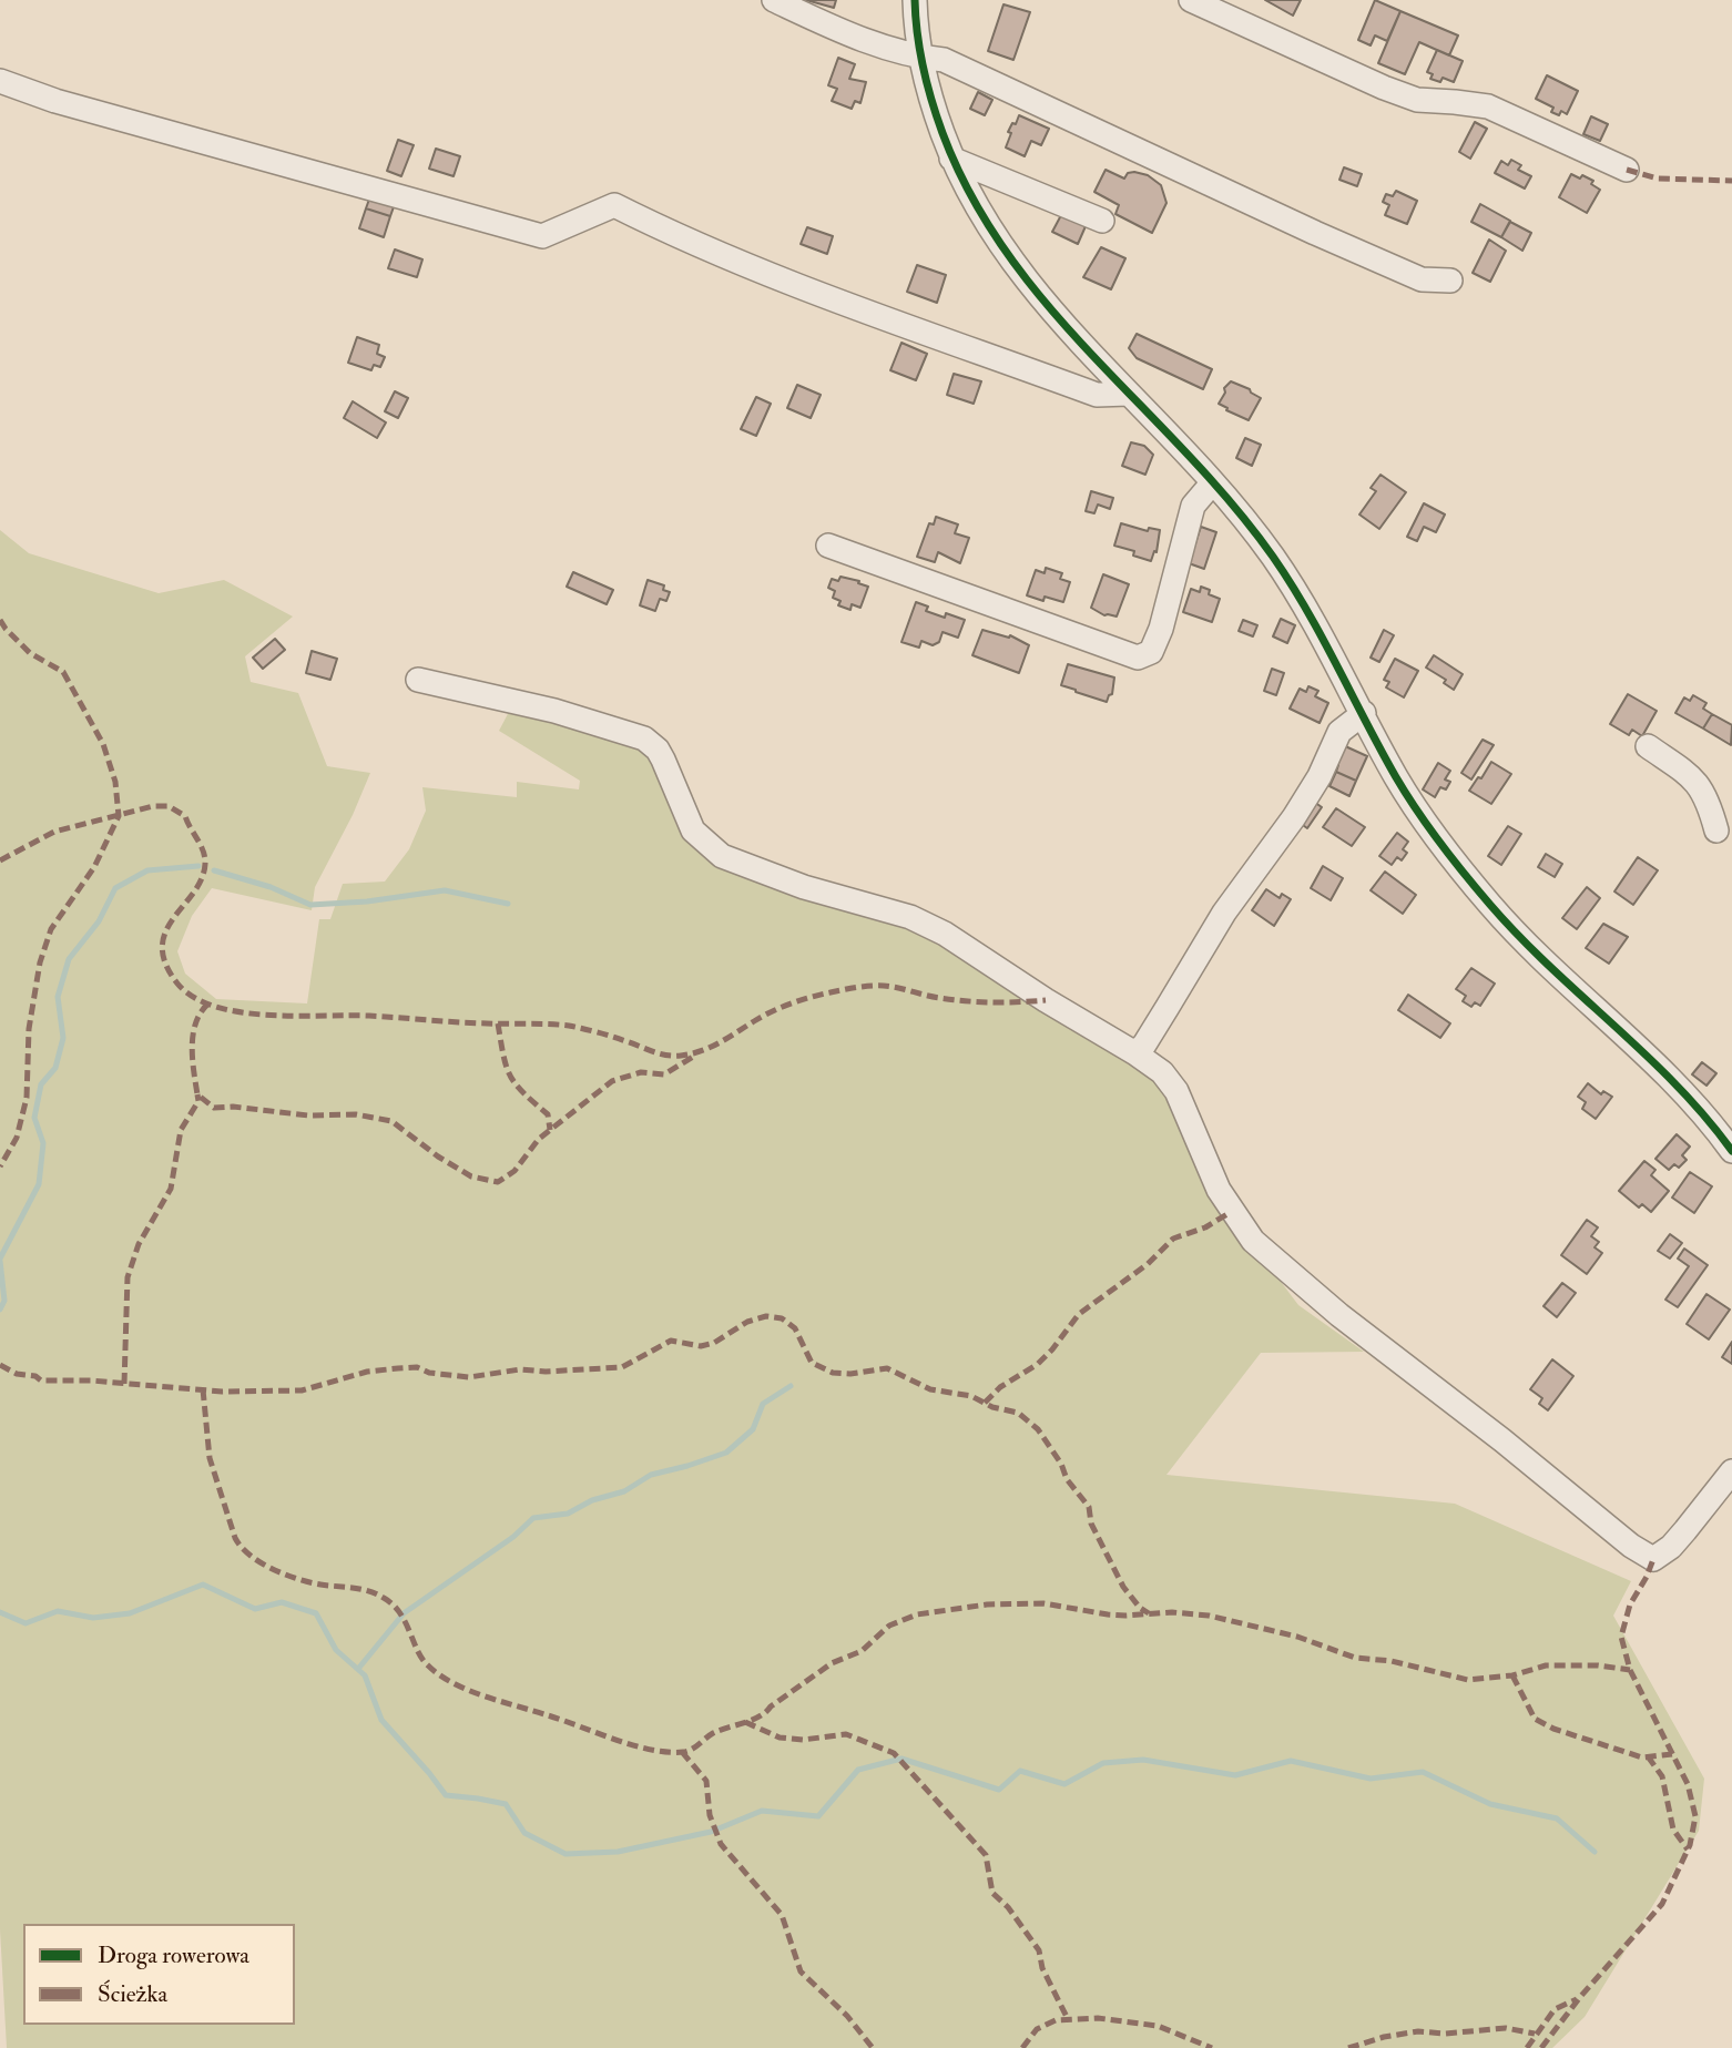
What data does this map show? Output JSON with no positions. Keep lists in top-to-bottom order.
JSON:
{
  "legend": ["Droga rowerowa", "Ścieżka"]
}
